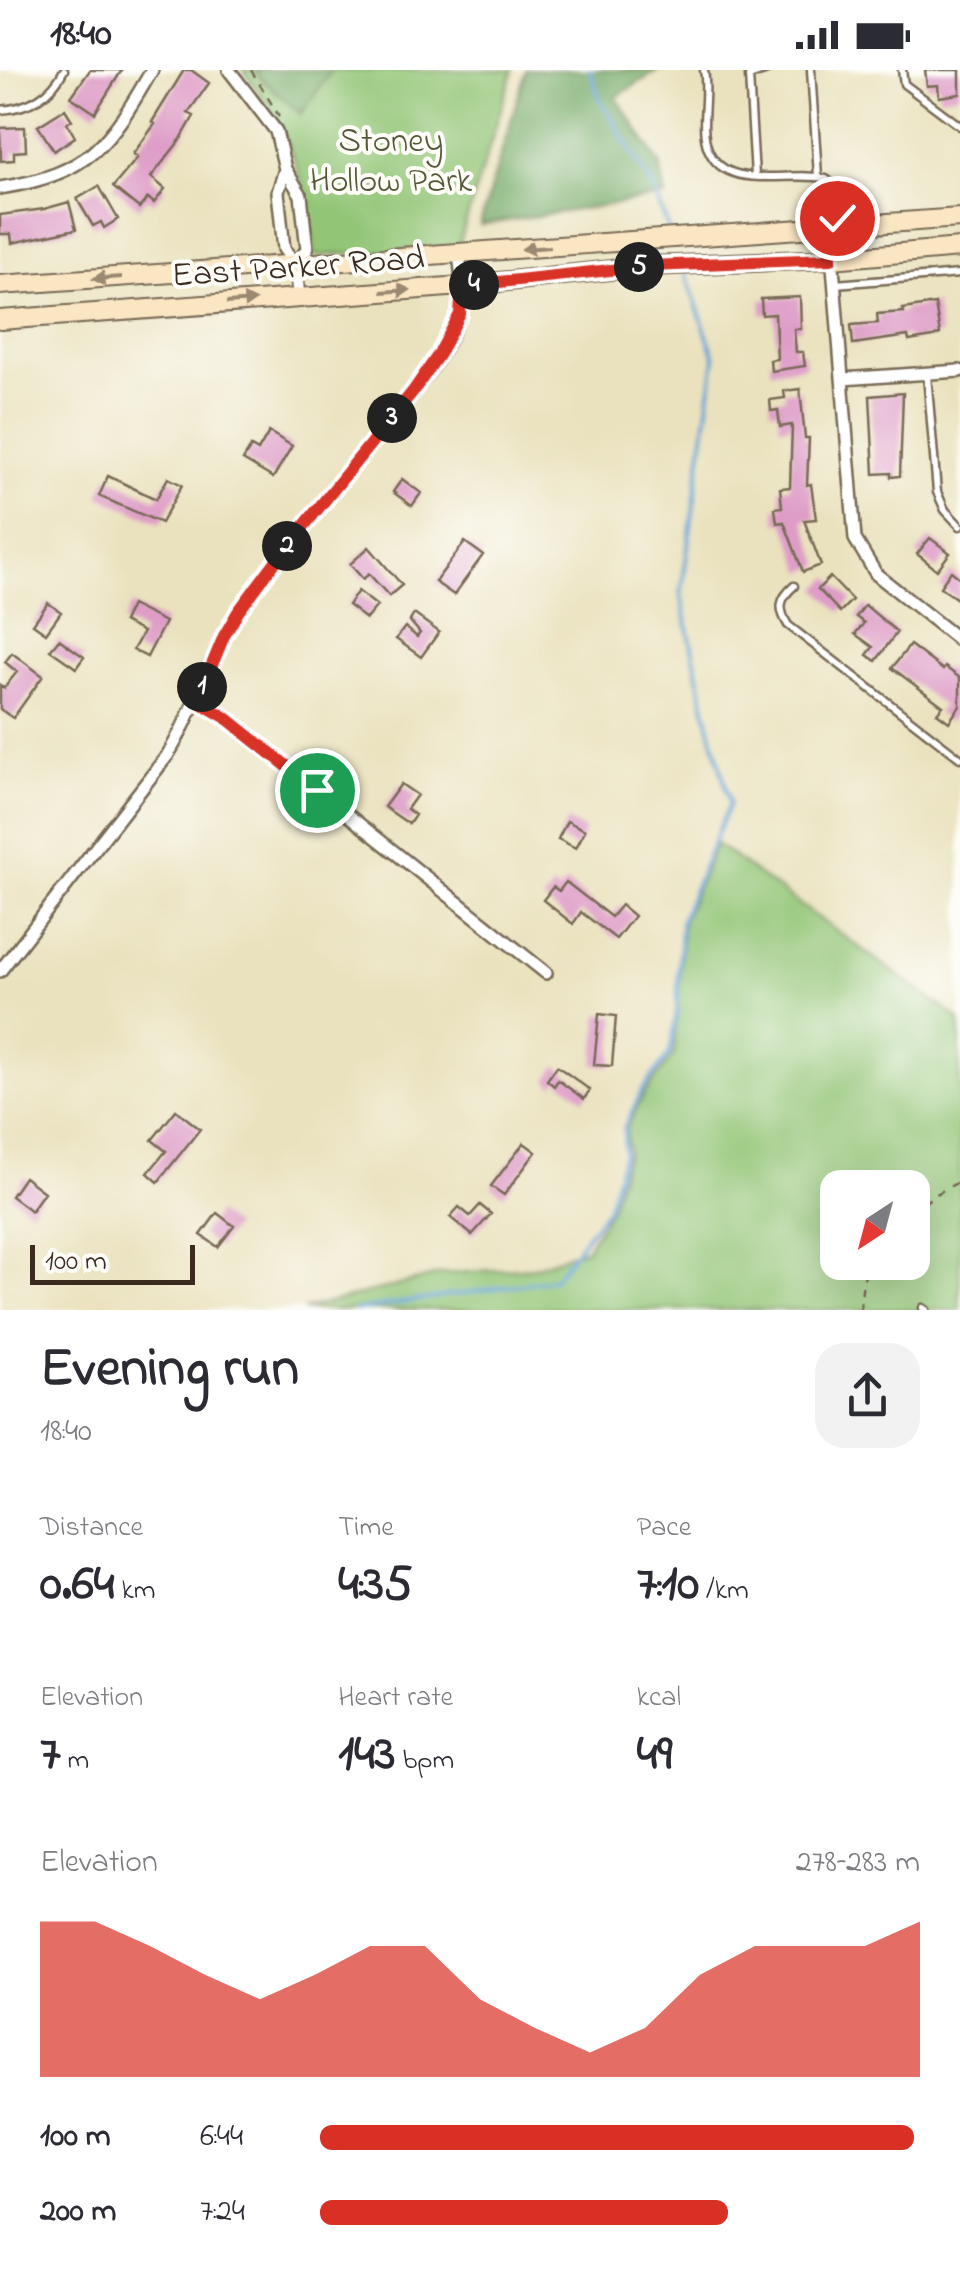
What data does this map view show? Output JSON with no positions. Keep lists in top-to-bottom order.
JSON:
{
  "streets": {
    "main road": ["East Parker Road"]
  },
  "parks": ["Stoney Hollow Park"],
  "scale_bar": "100 m",
  "north": "bottom left",
  "page": {
    "status": "18:40",
    "pins": [
      "5",
      "4",
      "3",
      "2",
      "1"
    ],
    "scale": "100 m",
    "heading": ["Evening run", "18:40"],
    "stats": [
      ["Distance", "0.64 km"],
      ["Time", "4:35"],
      ["Pace", "7:10 /km"],
      ["Elevation", "7 m"],
      ["Heart rate", "143 bpm"],
      ["kcal", "49"]
    ],
    "chart": ["Elevation", "278–283 m"],
    "list": [
      {
        "name": "100 m",
        "note": "6:44"
      },
      {
        "name": "200 m",
        "note": "7:24"
      }
    ]
  }
}
